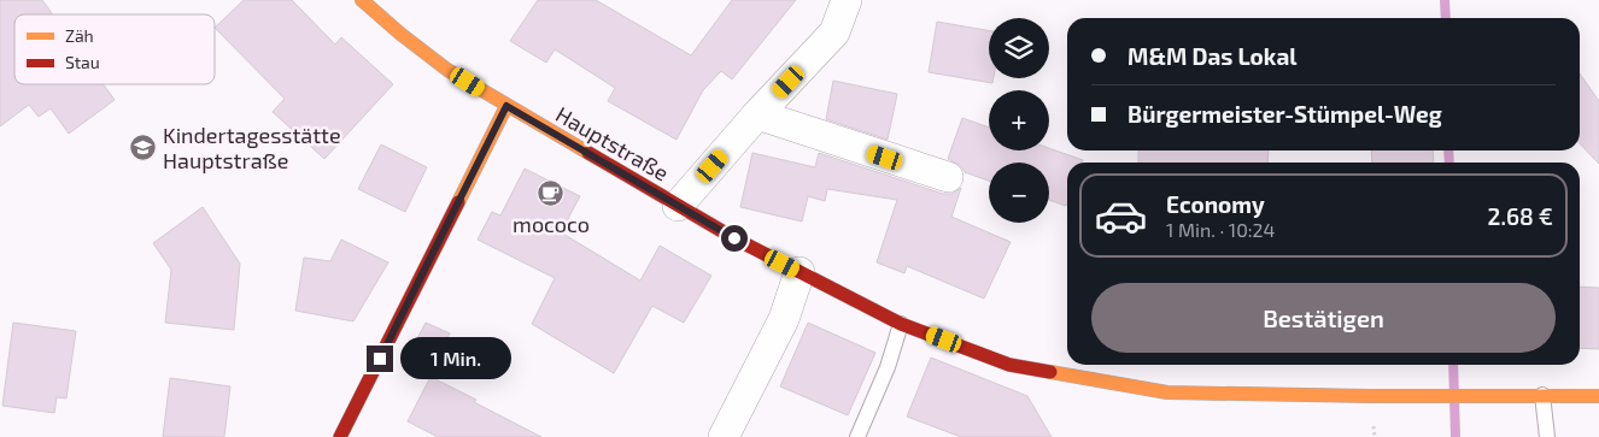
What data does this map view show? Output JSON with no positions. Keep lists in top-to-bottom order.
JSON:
{
  "streets": {
    "street": ["Hauptstraße"]
  },
  "places": {
    "school or university": ["Kindertagesstätte Hauptstraße"],
    "cafe": ["mococo"]
  },
  "legend": ["Zäh", "Stau"],
  "page": {
    "map_buttons": ["+", "−"],
    "banner": ["M&M Das Lokal", "Bürgermeister-Stümpel-Weg"],
    "list": [
      {
        "name": "Economy",
        "note": "1 Min. · 10:24",
        "value": "2.68 €"
      }
    ],
    "buttons": "Bestätigen",
    "bubble": "1 Min."
  }
}
